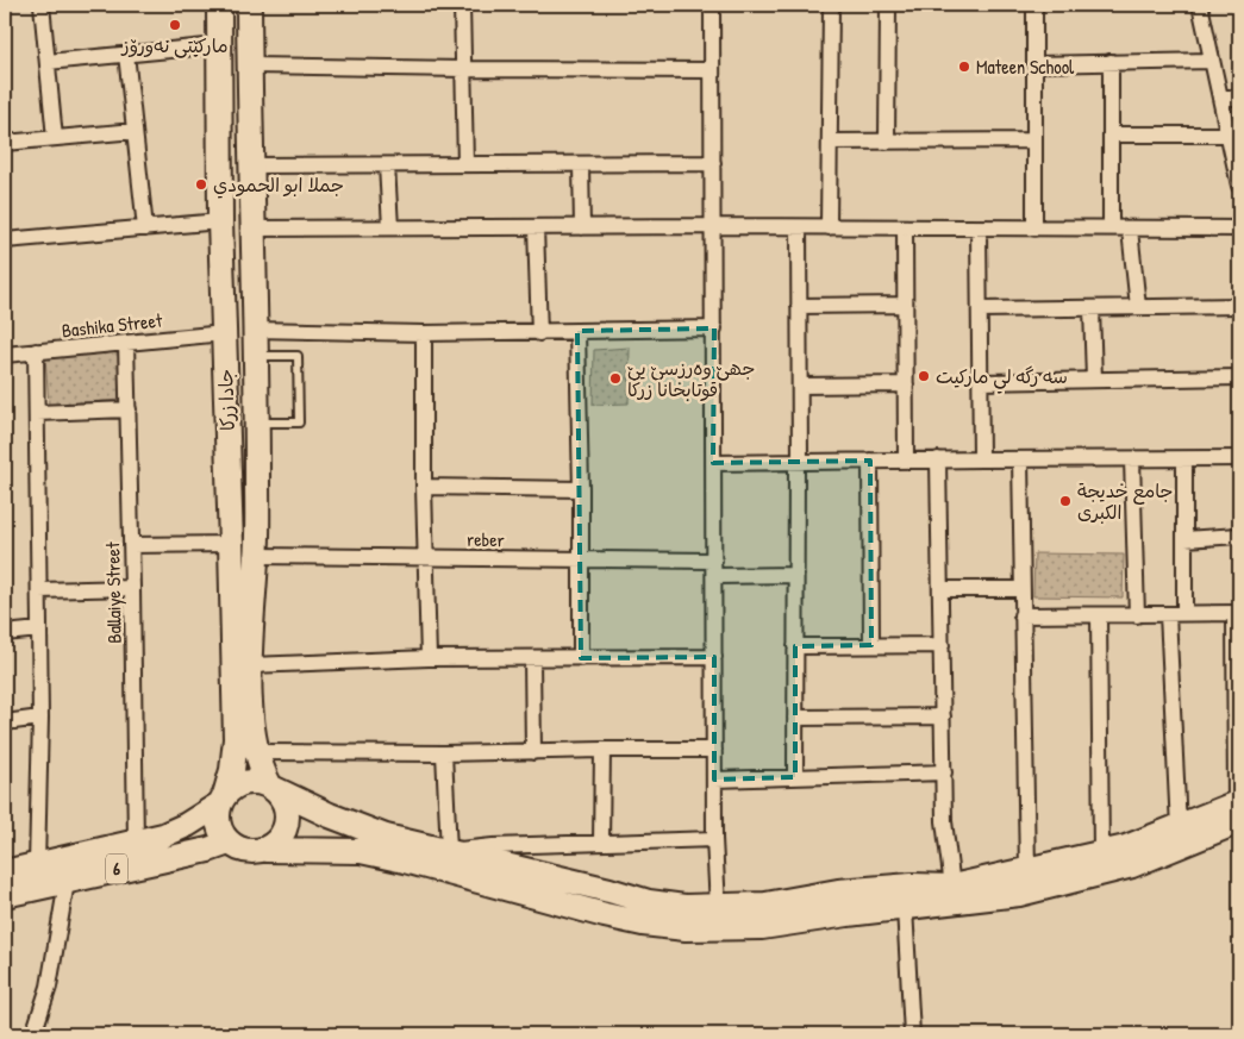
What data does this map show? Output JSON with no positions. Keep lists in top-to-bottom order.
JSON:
{
  "streets": {
    "main road": ["جادا زرکا", "6"],
    "street": ["Bashika Street", "reber", "Ballaiye Street"]
  },
  "crossings": [
    ["Bashika Street", "جادا زرکا"],
    ["Bashika Street", "Ballaiye Street"],
    ["جادا زرکا", "reber"],
    ["جادا زرکا", "6"],
    ["Ballaiye Street", "6"]
  ],
  "places": [
    "مارکێتی نەورۆز",
    "Mateen School",
    "جملا ابو الحمودي",
    "سه رگه لي ماركيت",
    "جھێ وەرزسێ یێ قوتابخانا زرکا",
    "جامع خدیجة الکبری"
  ]
}
